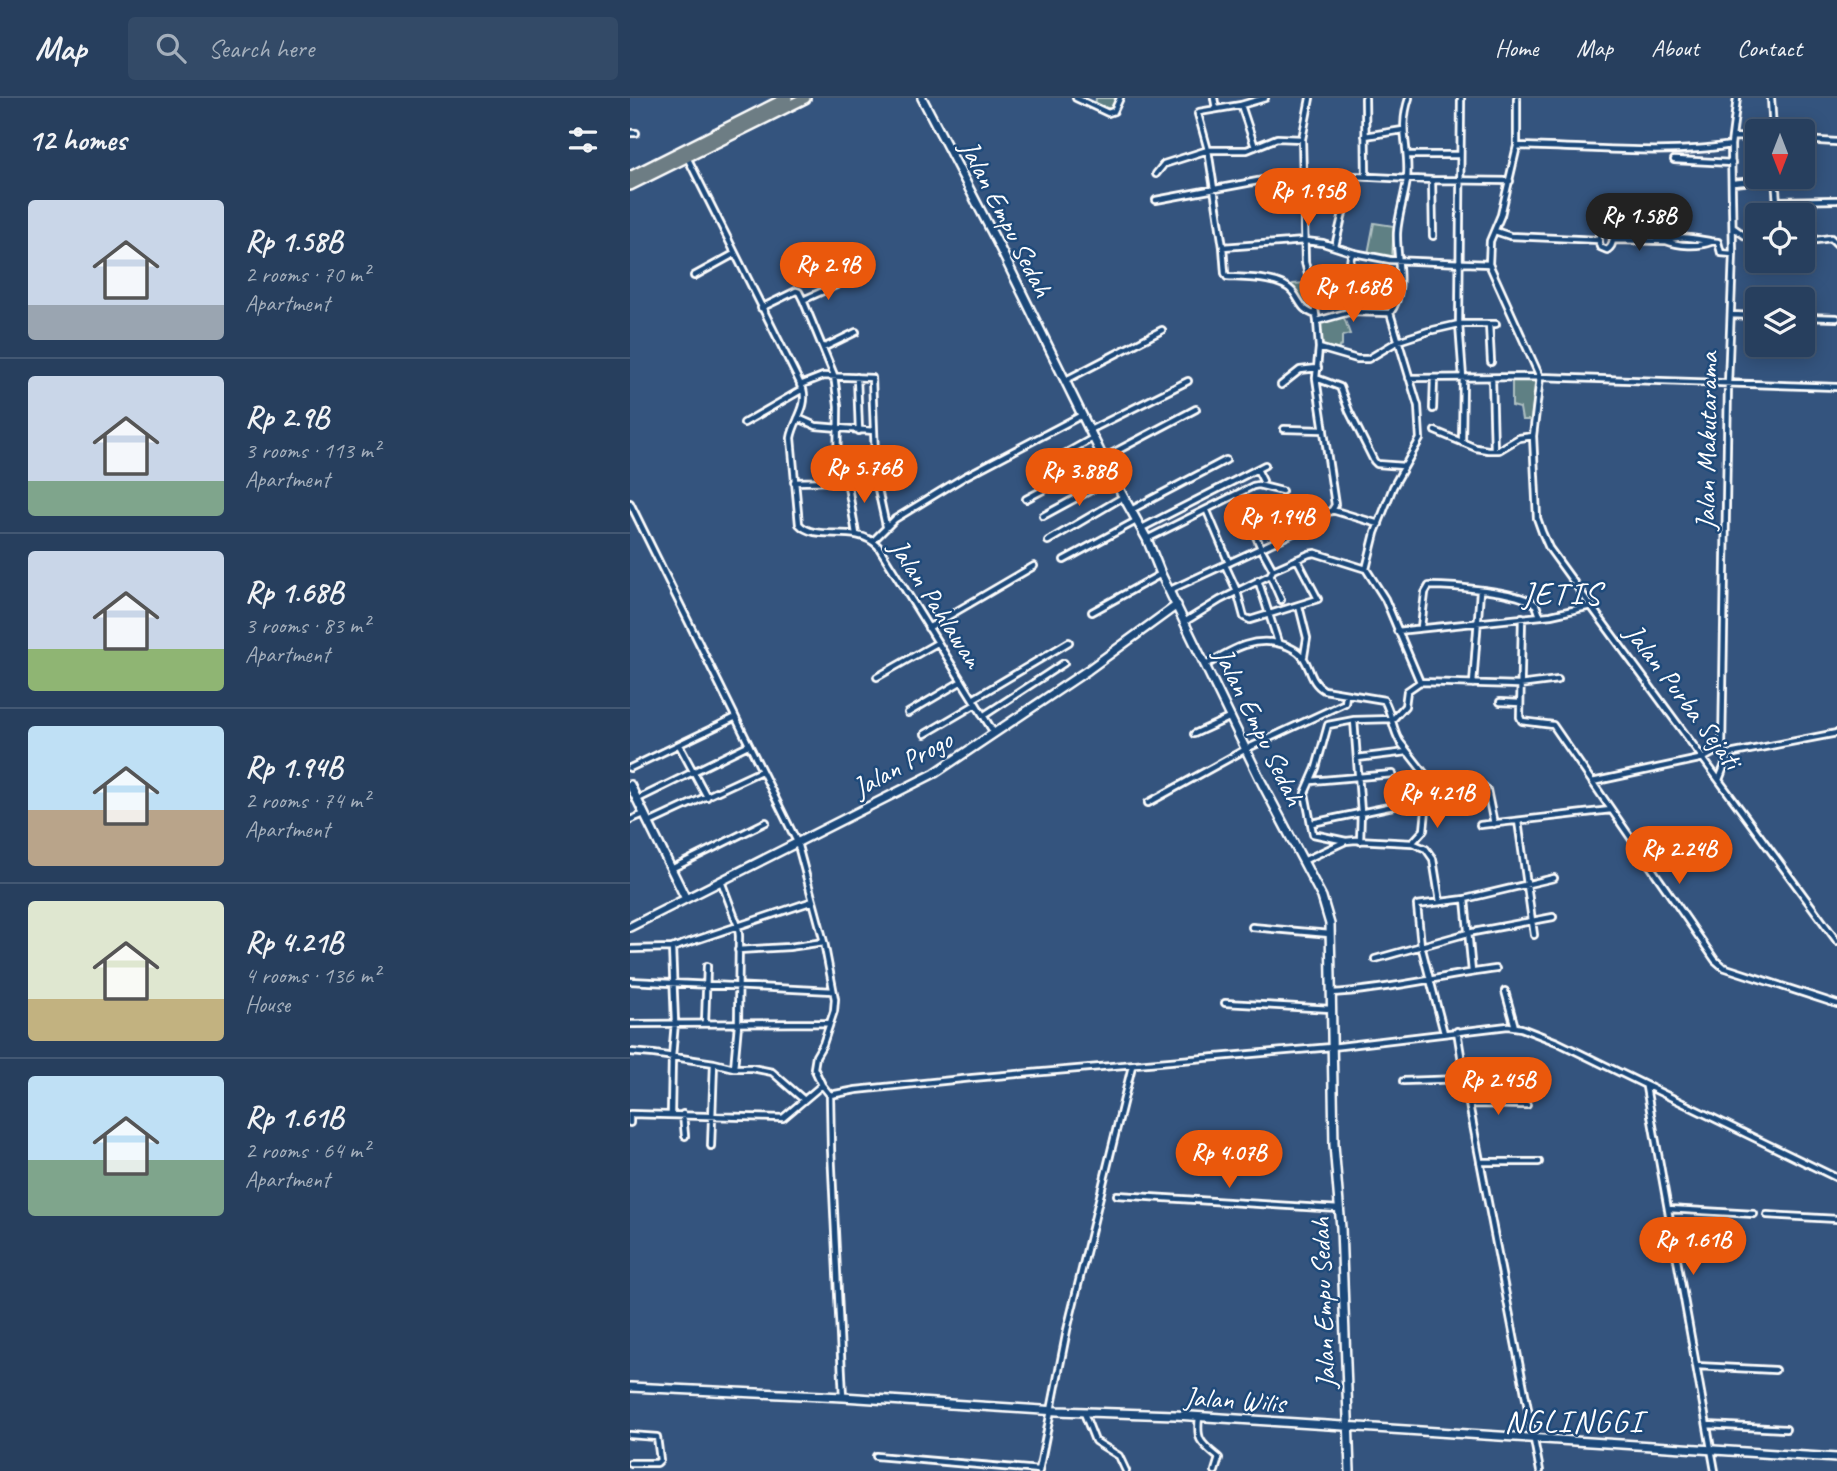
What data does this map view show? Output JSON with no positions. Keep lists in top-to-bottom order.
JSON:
{
  "streets": {
    "street": [
      "Jalan Empu Sedah",
      "Jalan Makutarama",
      "Jalan Pahlawan",
      "Jalan Purba Sejati",
      "Jalan Progo",
      "Jalan Wilis"
    ]
  },
  "crossings": [
    ["Jalan Empu Sedah", "Jalan Progo"],
    ["Jalan Empu Sedah", "Jalan Wilis"],
    ["Jalan Pahlawan", "Jalan Progo"]
  ],
  "districts": ["JETIS", "NGLINGGI"],
  "north": "bottom",
  "page": {
    "header": "Map",
    "search": "Search here",
    "nav": [
      "Home",
      "Map",
      "About",
      "Contact"
    ],
    "heading": "12 homes",
    "price": [
      "Rp 1.95B",
      "Rp 1.58B",
      "Rp 2.9B",
      "Rp 1.68B",
      "Rp 5.76B",
      "Rp 3.88B",
      "Rp 1.94B",
      "Rp 4.21B",
      "Rp 2.24B",
      "Rp 2.45B",
      "Rp 4.07B",
      "Rp 1.61B"
    ],
    "list": [
      {
        "name": "Rp 1.58B",
        "note": "2 rooms · 70 m² · Apartment"
      },
      {
        "name": "Rp 2.9B",
        "note": "3 rooms · 113 m² · Apartment"
      },
      {
        "name": "Rp 1.68B",
        "note": "3 rooms · 83 m² · Apartment"
      },
      {
        "name": "Rp 1.94B",
        "note": "2 rooms · 74 m² · Apartment"
      },
      {
        "name": "Rp 4.21B",
        "note": "4 rooms · 136 m² · House"
      },
      {
        "name": "Rp 1.61B",
        "note": "2 rooms · 64 m² · Apartment"
      }
    ]
  }
}
